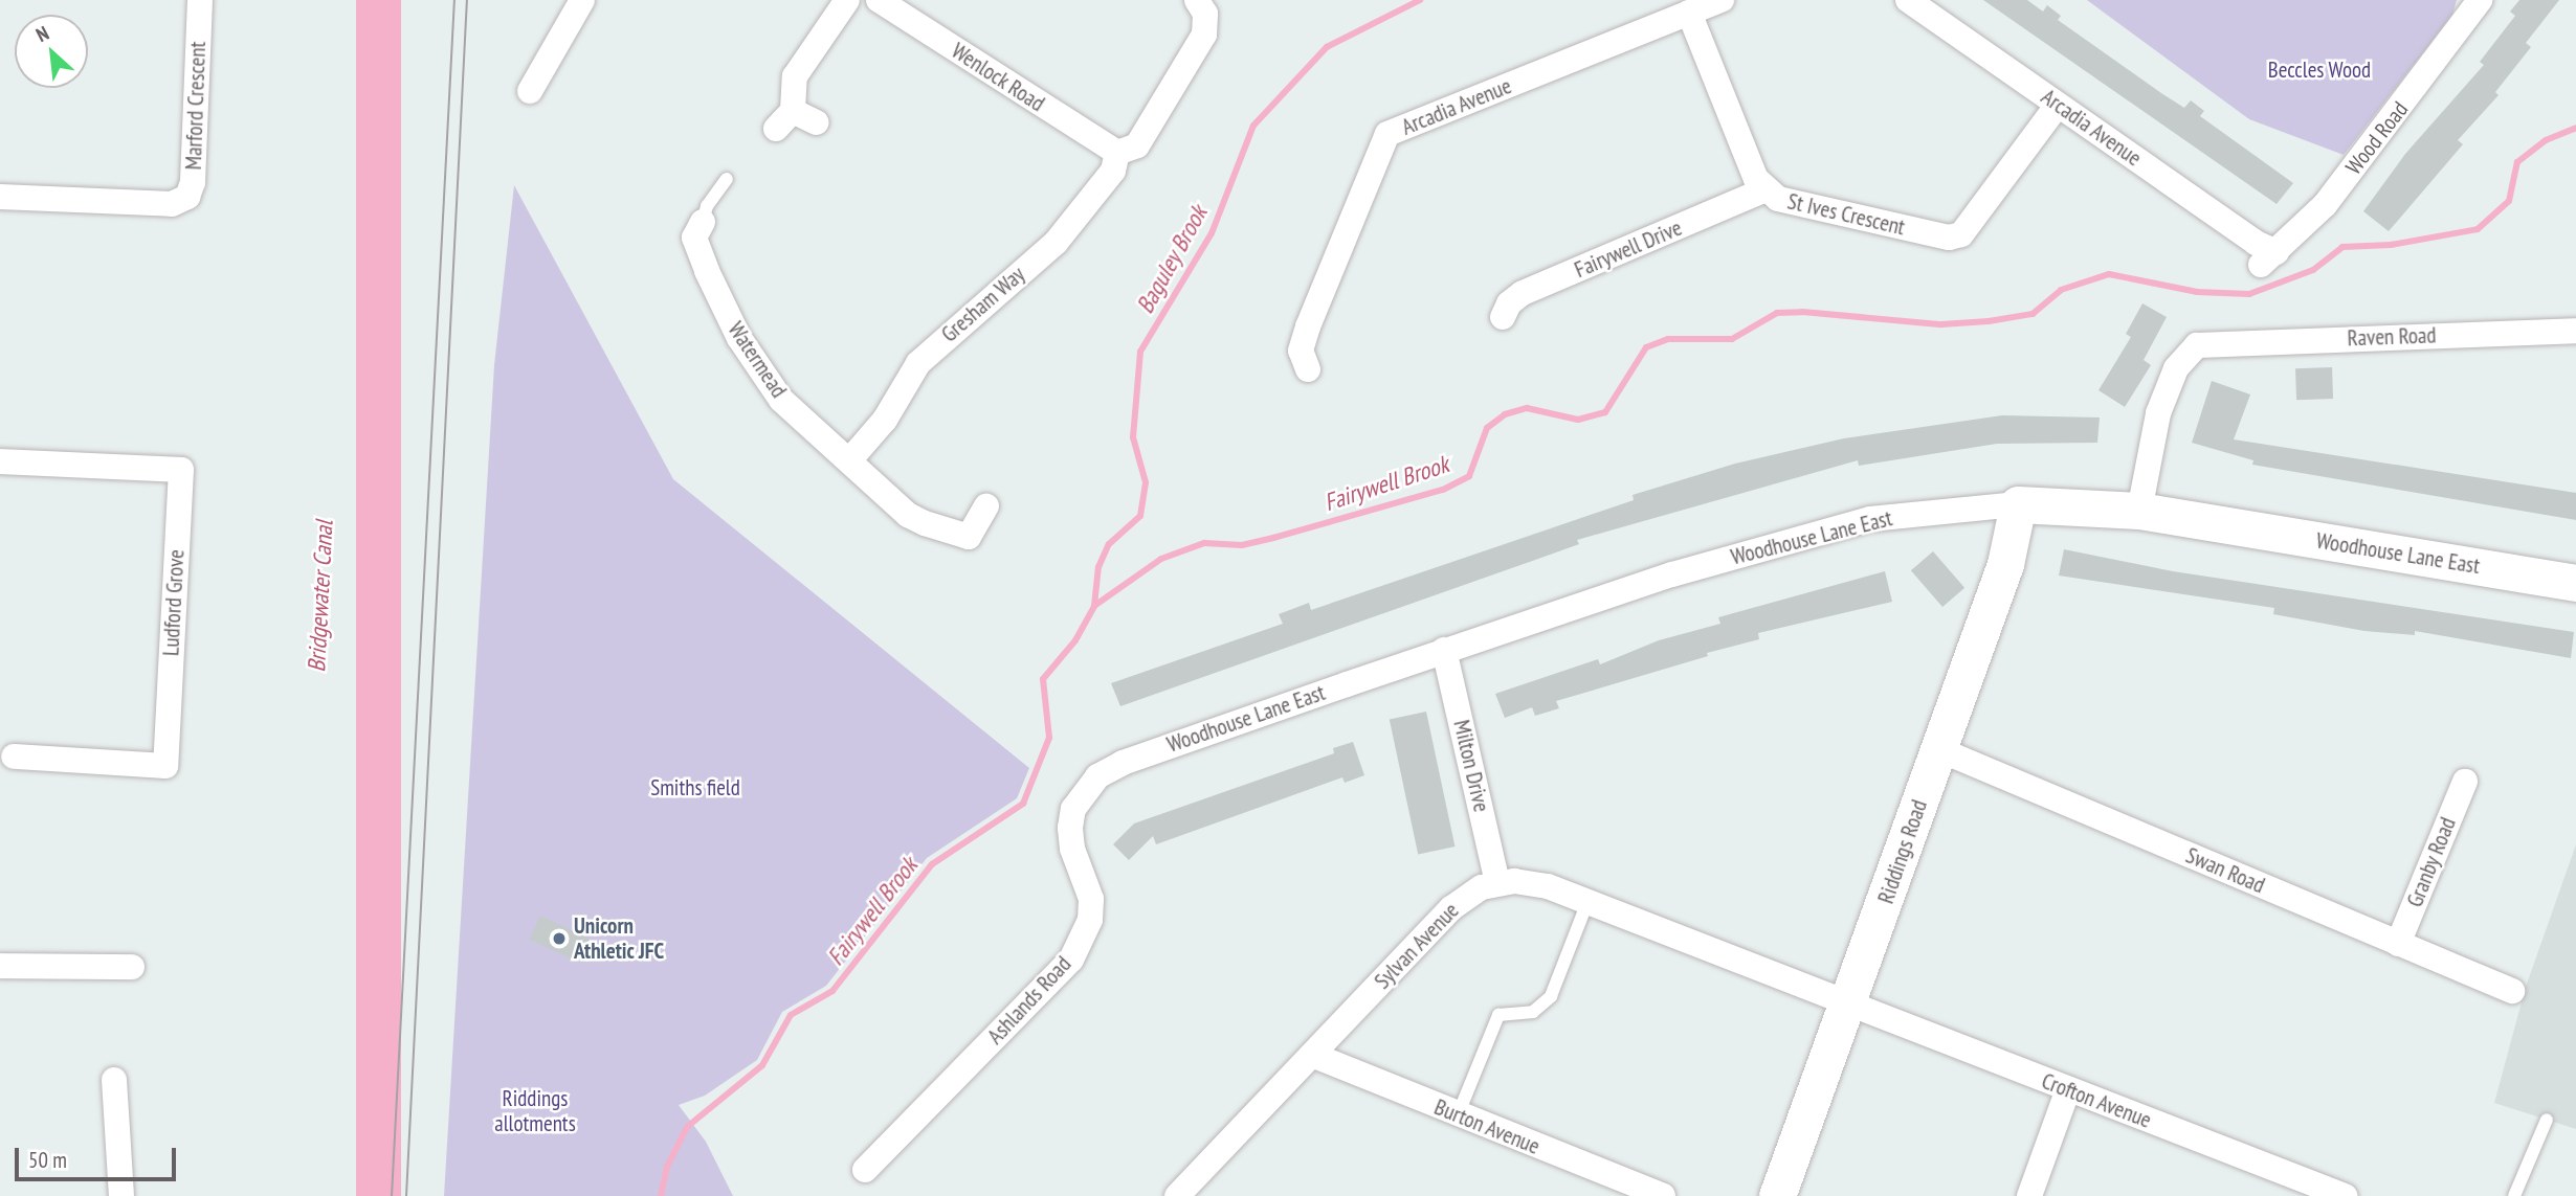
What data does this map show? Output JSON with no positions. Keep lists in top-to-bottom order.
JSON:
{
  "streets": {
    "street": [
      "Wenlock Road",
      "Marford Crescent",
      "Arcadia Avenue",
      "Wood Road",
      "St Ives Crescent",
      "Fairywell Drive",
      "Gresham Way",
      "Raven Road",
      "Watermead",
      "Woodhouse Lane East",
      "Ludford Grove",
      "Milton Drive",
      "Riddings Road",
      "Granby Road",
      "Swan Road",
      "Sylvan Avenue",
      "Ashlands Road",
      "Crofton Avenue",
      "Burton Avenue"
    ]
  },
  "crossings": [
    ["Wenlock Road", "Gresham Way"],
    ["Arcadia Avenue", "Wood Road"],
    ["Arcadia Avenue", "St Ives Crescent"],
    ["St Ives Crescent", "Fairywell Drive"],
    ["Gresham Way", "Watermead"],
    ["Raven Road", "Woodhouse Lane East"],
    ["Woodhouse Lane East", "Milton Drive"],
    ["Woodhouse Lane East", "Riddings Road"],
    ["Woodhouse Lane East", "Ashlands Road"],
    ["Milton Drive", "Sylvan Avenue"],
    ["Riddings Road", "Swan Road"],
    ["Riddings Road", "Sylvan Avenue"],
    ["Riddings Road", "Crofton Avenue"],
    ["Granby Road", "Swan Road"],
    ["Sylvan Avenue", "Crofton Avenue"],
    ["Sylvan Avenue", "Burton Avenue"]
  ],
  "water": ["Baguley Brook", "Fairywell Brook", "Bridgewater Canal"],
  "parks": ["Beccles Wood", "Smiths field", "Riddings allotments"],
  "places": ["Unicorn Athletic JFC"],
  "scale_bar": "50 m",
  "north": "top left"
}
